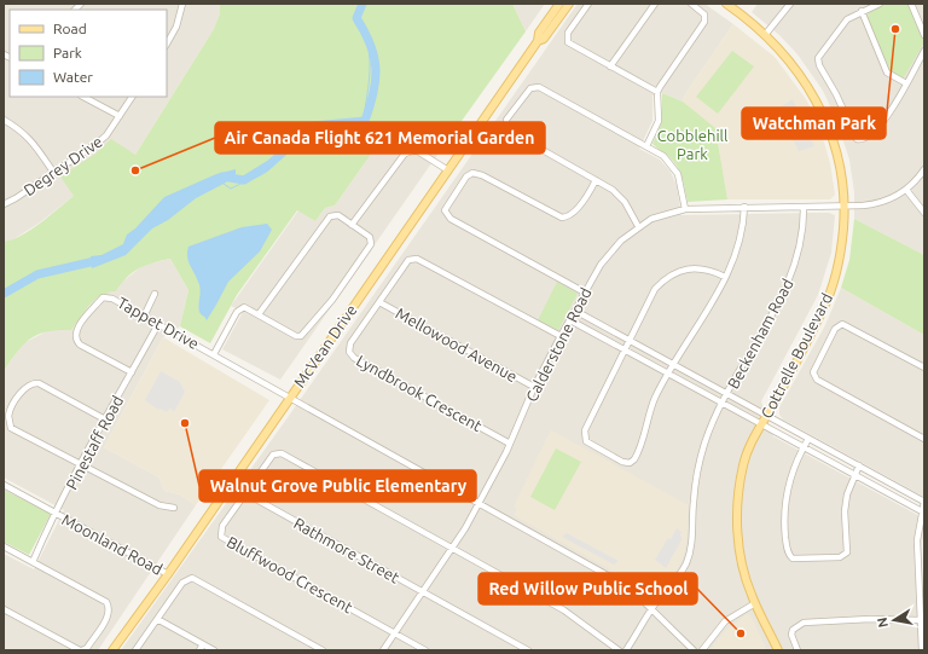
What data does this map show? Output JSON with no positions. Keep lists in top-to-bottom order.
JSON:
{
  "streets": {
    "main road": ["McVean Drive", "Cottrelle Boulevard"],
    "street": [
      "Degrey Drive",
      "Tappet Drive",
      "Beckenham Road",
      "Mellowood Avenue",
      "Calderstone Road",
      "Lyndbrook Crescent",
      "Pinestaff Road",
      "Moonland Road",
      "Rathmore Street",
      "Bluffwood Crescent"
    ]
  },
  "crossings": [
    ["Tappet Drive", "Beckenham Road"],
    ["Tappet Drive", "Calderstone Road"],
    ["Tappet Drive", "McVean Drive"],
    ["Tappet Drive", "Pinestaff Road"],
    ["Beckenham Road", "Calderstone Road"],
    ["Mellowood Avenue", "Calderstone Road"],
    ["Mellowood Avenue", "Lyndbrook Crescent"],
    ["Calderstone Road", "Cottrelle Boulevard"],
    ["Calderstone Road", "Lyndbrook Crescent"],
    ["Calderstone Road", "Rathmore Street"],
    ["Calderstone Road", "Bluffwood Crescent"],
    ["McVean Drive", "Moonland Road"],
    ["Pinestaff Road", "Moonland Road"],
    ["Rathmore Street", "Bluffwood Crescent"]
  ],
  "parks": ["Cobblehill Park"],
  "places": [
    "Watchman Park",
    "Air Canada Flight 621 Memorial Garden",
    "Walnut Grove Public Elementary",
    "Red Willow Public School"
  ],
  "legend": ["Road", "Park", "Water"],
  "north": "left"
}
